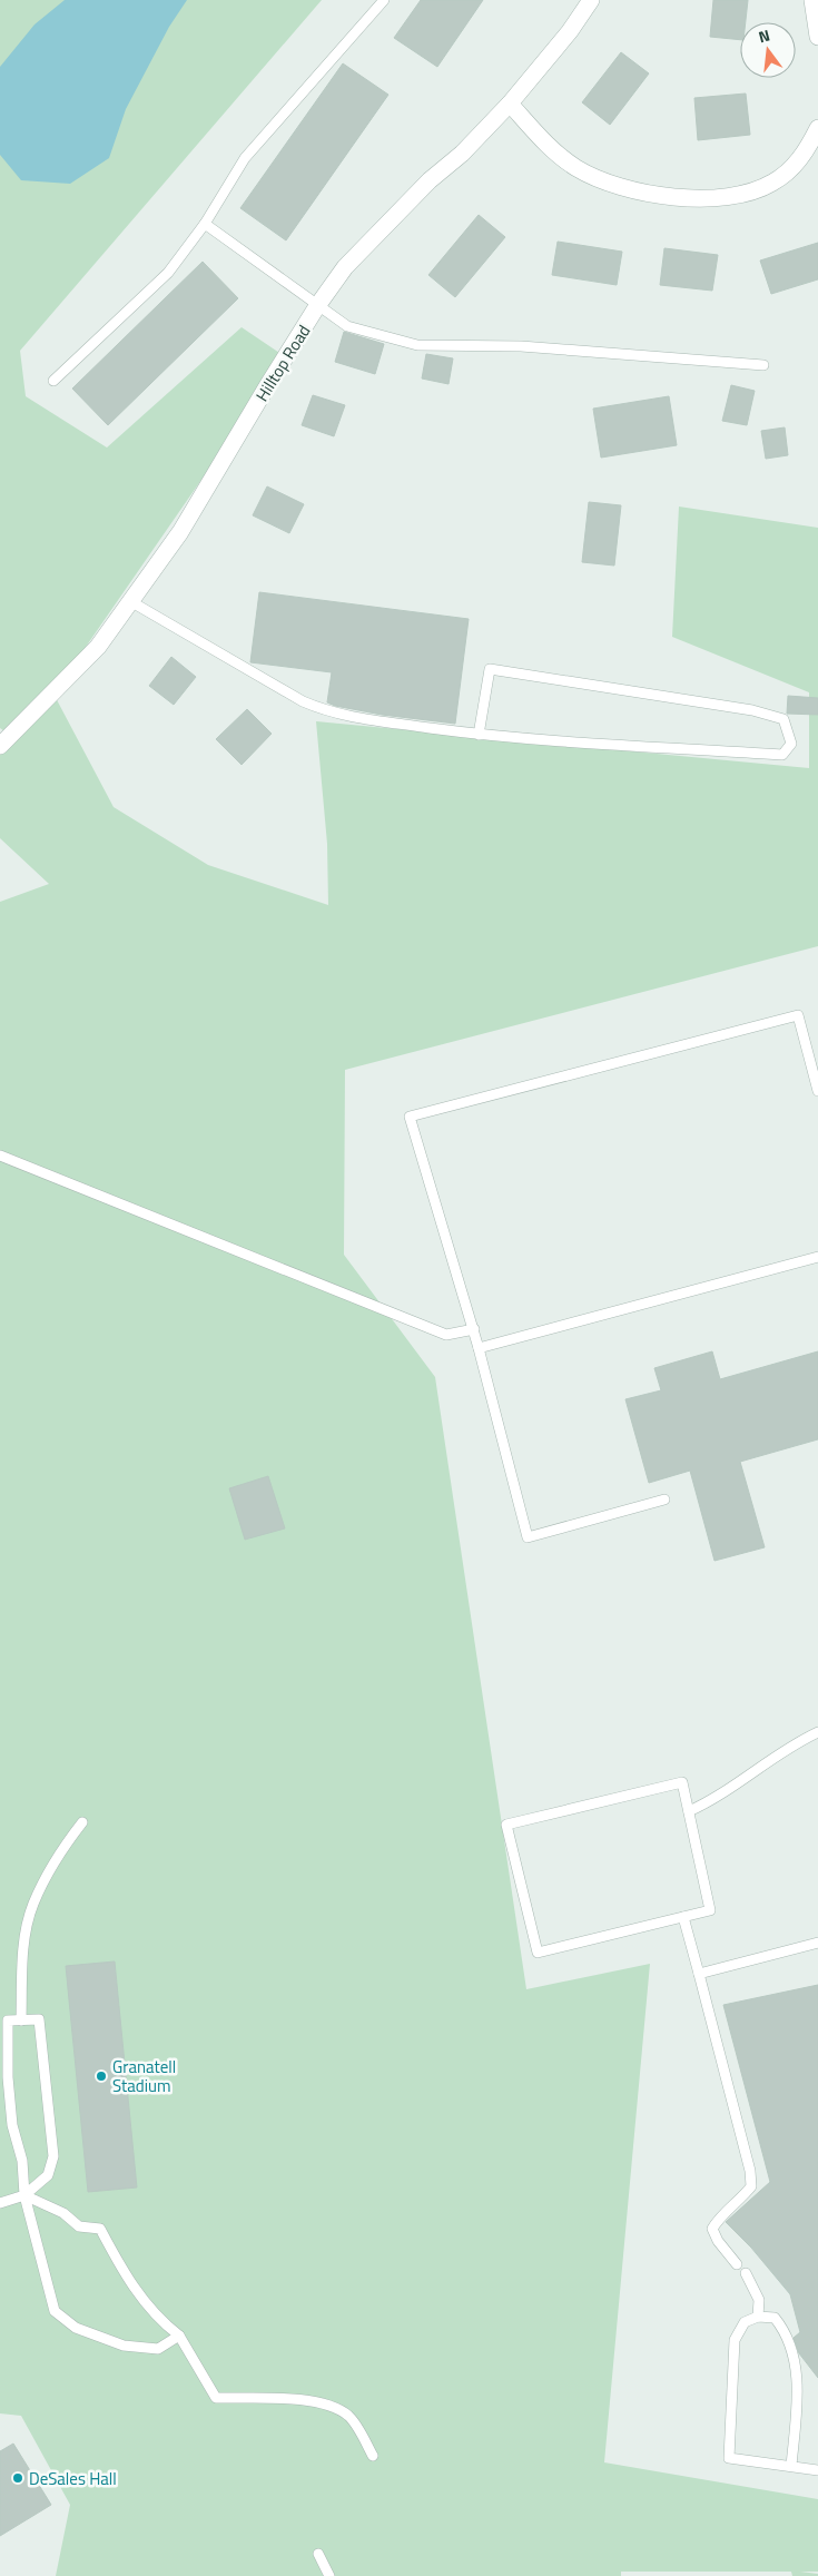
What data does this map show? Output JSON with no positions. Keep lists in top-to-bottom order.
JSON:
{
  "streets": {
    "street": ["Hilltop Road"]
  },
  "places": ["Granatell Stadium", "DeSales Hall"],
  "north": "top"
}
